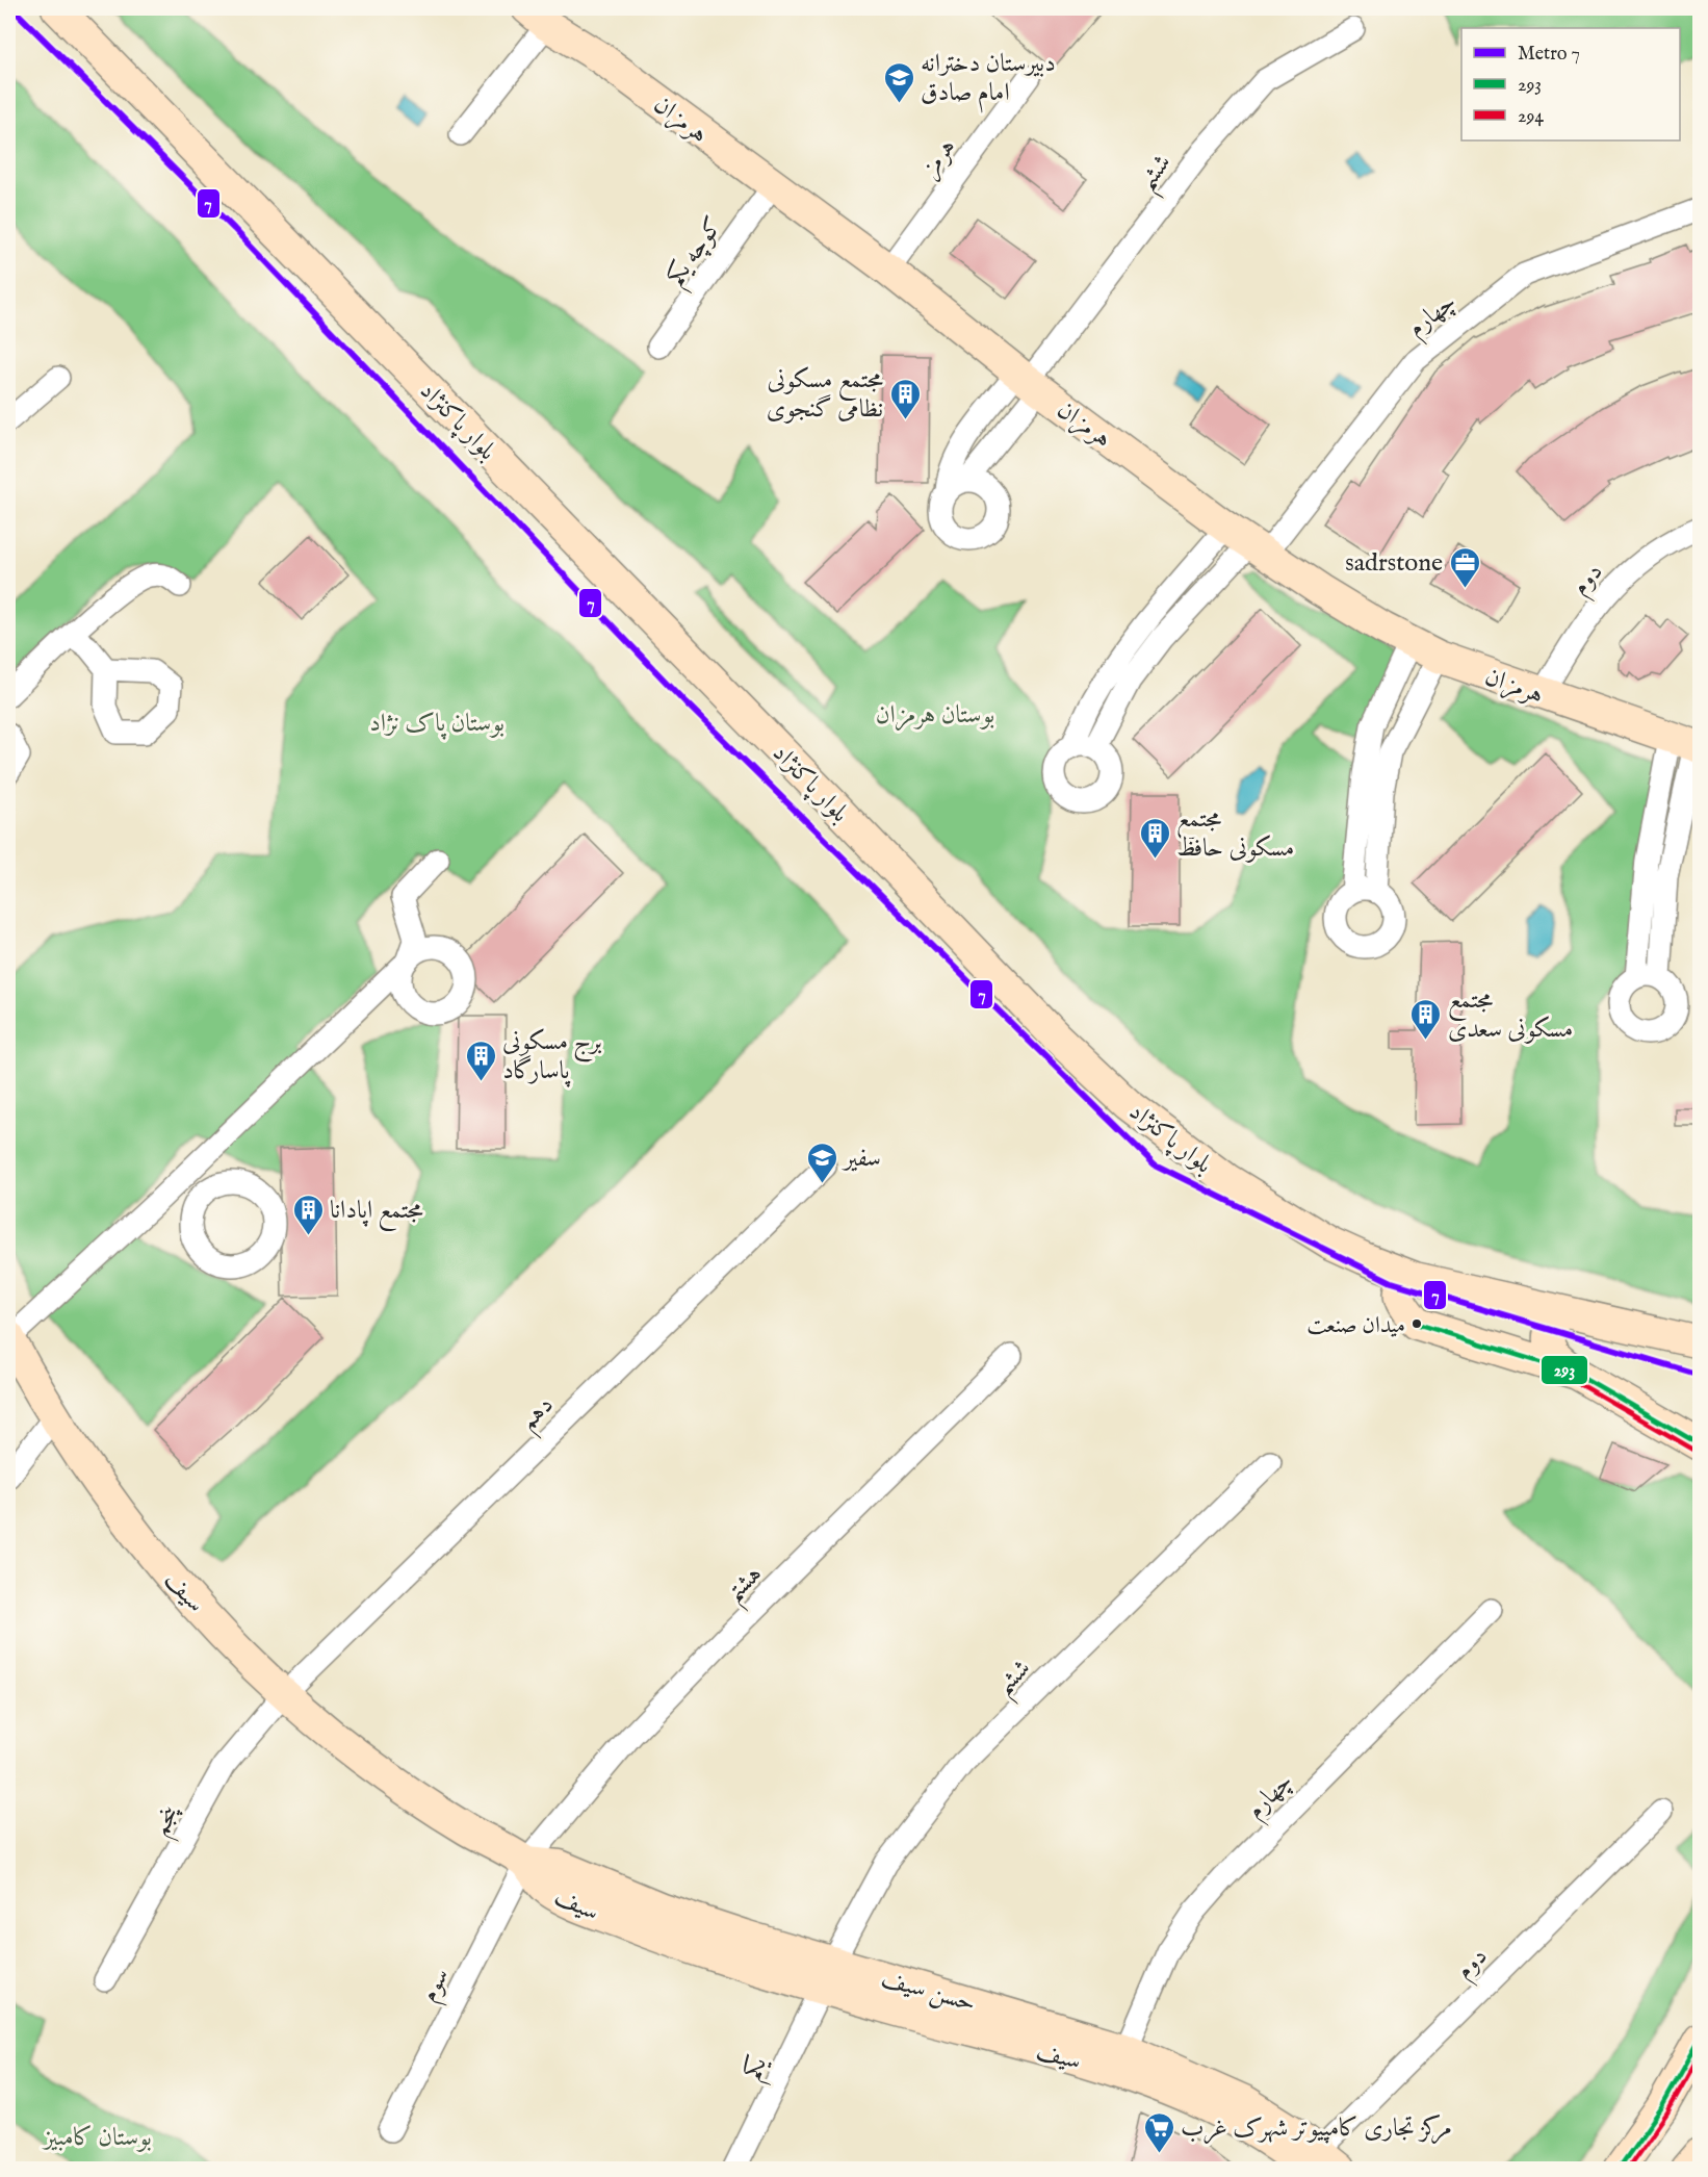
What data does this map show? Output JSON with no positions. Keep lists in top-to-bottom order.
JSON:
{
  "streets": {
    "street": [
      "هرمزان",
      "هرمز",
      "ششم",
      "کوچه یکم",
      "چهارم",
      "بلوار پاکنژاد",
      "دوم",
      "دهم",
      "هشتم",
      "سیف",
      "پنجم",
      "سوم",
      "حسن سیف",
      "یکم"
    ]
  },
  "crossings": [
    ["هرمزان", "هرمز"],
    ["هرمزان", "ششم"],
    ["هرمزان", "کوچه یکم"],
    ["هرمزان", "چهارم"],
    ["هرمزان", "دوم"],
    ["ششم", "حسن سیف"],
    ["ششم", "یکم"],
    ["چهارم", "حسن سیف"],
    ["دوم", "حسن سیف"],
    ["دهم", "سیف"],
    ["دهم", "پنجم"],
    ["هشتم", "سیف"],
    ["هشتم", "سوم"],
    ["هشتم", "حسن سیف"],
    ["سیف", "پنجم"],
    ["سیف", "سوم"],
    ["سیف", "حسن سیف"],
    ["سوم", "حسن سیف"],
    ["حسن سیف", "یکم"]
  ],
  "parks": ["بوستان هرمزان", "بوستان پاک نژاد", "بوستان کامبیز"],
  "places": {
    "school or university": ["دبیرستان دخترانه امام صادق", "سفیر"],
    "building": [
      "مجتمع مسکونی نظامی گنجوی",
      "مجتمع مسکونی حافظ",
      "مجتمع مسکونی سعدی",
      "برج مسکونی پاسارگاد",
      "مجتمع اپادانا"
    ],
    "office": ["sadrstone"],
    "other": ["میدان صنعت"],
    "supermarket": ["مرکز تجاری کامپیوتر شهرک غرب"]
  },
  "lines": ["metro line 7", "transit line 293", "transit line 294"],
  "legend": ["Metro 7", "293", "294"]
}
